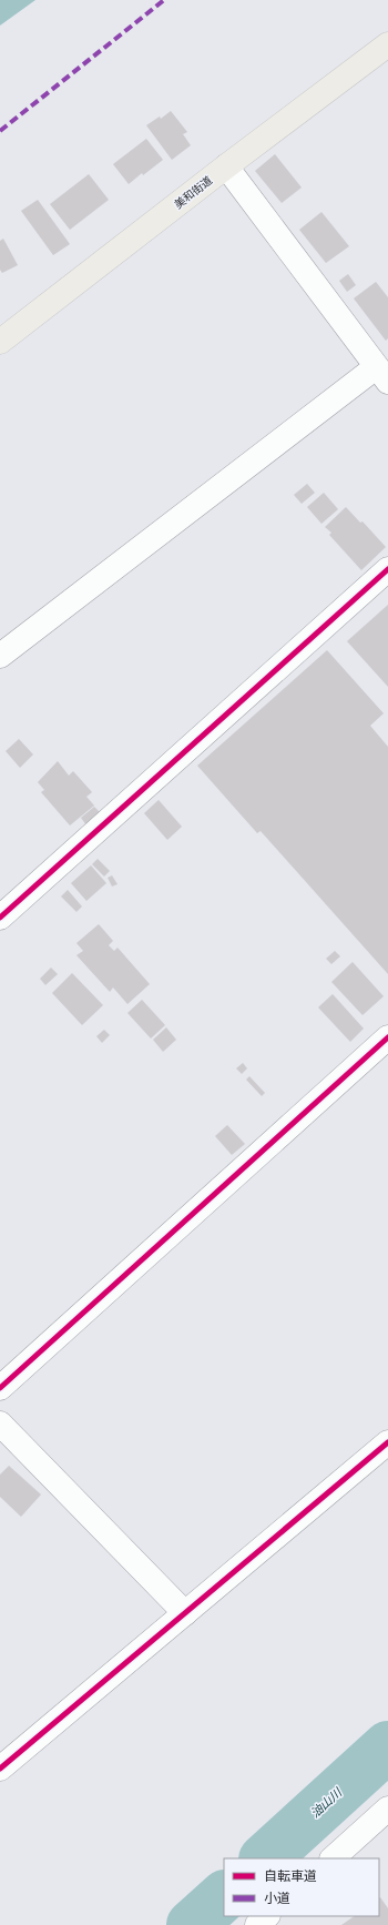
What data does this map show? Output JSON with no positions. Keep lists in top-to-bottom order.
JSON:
{
  "streets": {
    "main road": ["美和街道"]
  },
  "water": ["油山川"],
  "legend": ["自転車道", "小道"]
}
